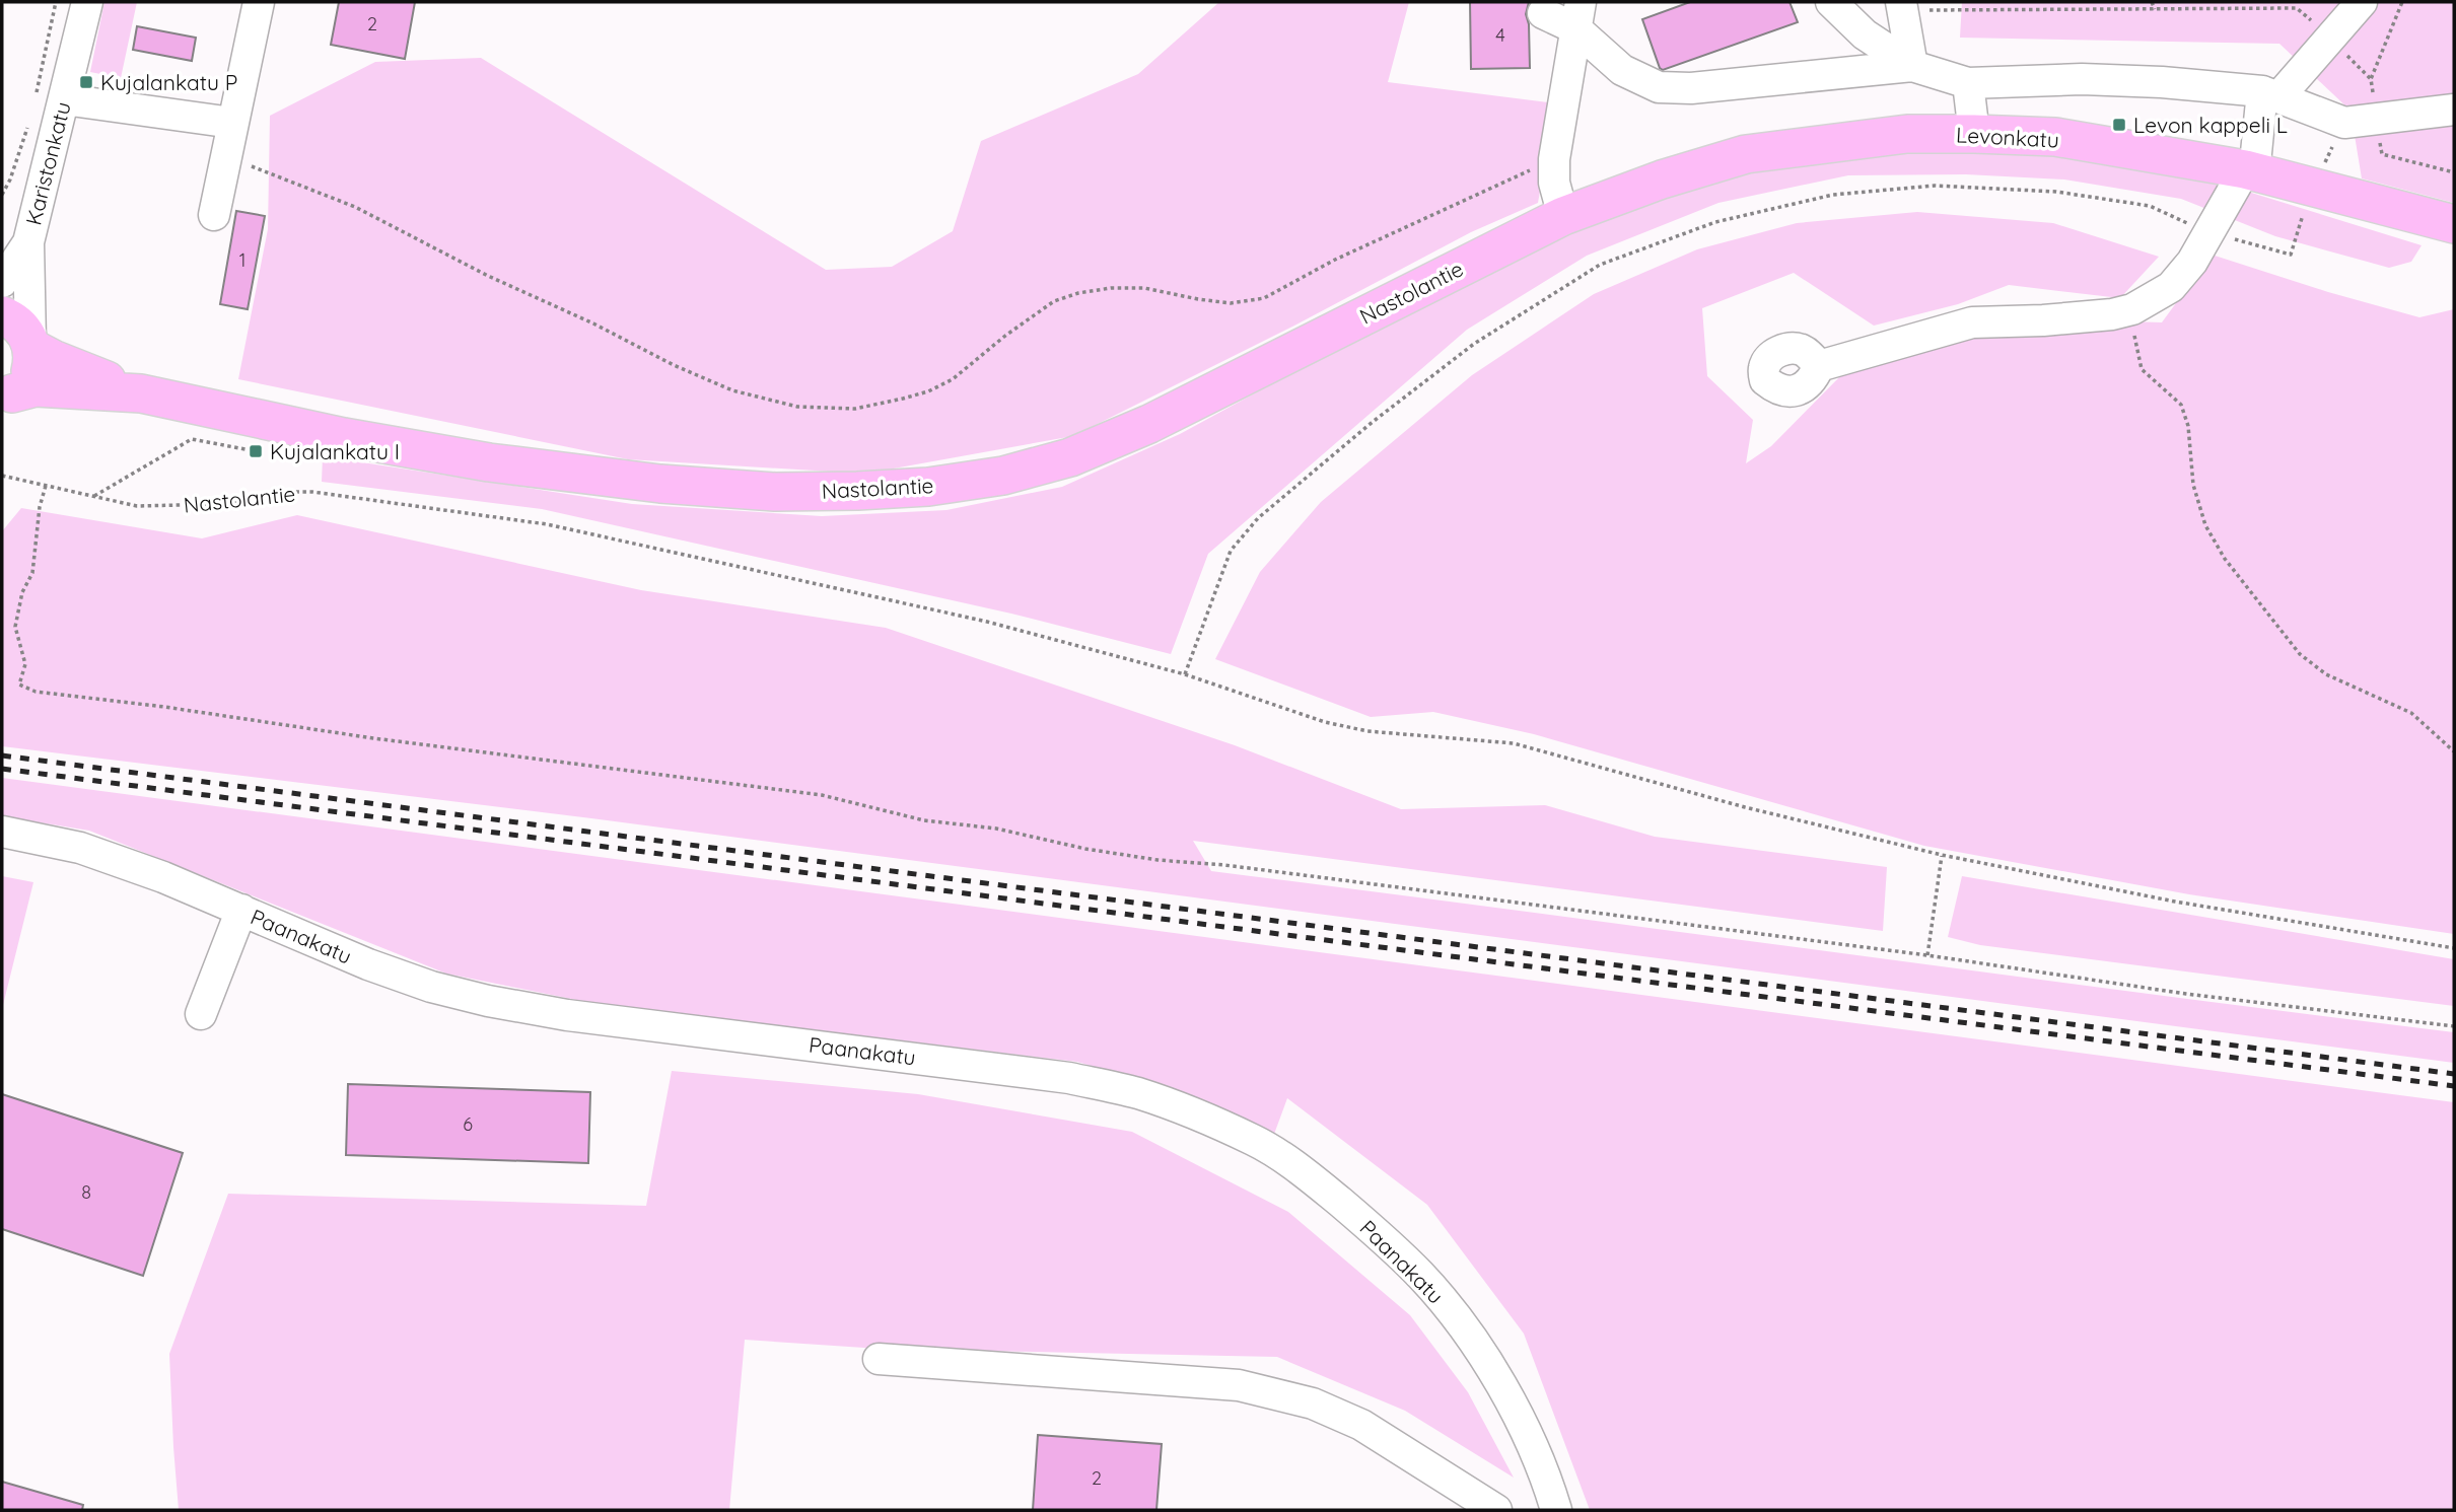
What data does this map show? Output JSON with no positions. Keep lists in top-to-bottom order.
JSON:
{
  "streets": {
    "main road": ["Levonkatu", "Nastolantie"],
    "street": ["Karistonkatu", "Paanakatu"]
  },
  "crossings": [
    ["Levonkatu", "Nastolantie"],
    ["Karistonkatu", "Nastolantie"]
  ],
  "places": {
    "transit": ["Kujalankatu P", "Levon kappeli L", "Kujalankatu I"]
  },
  "house_numbers": [
    "2",
    "4",
    "1",
    "6",
    "8",
    "2"
  ]
}
